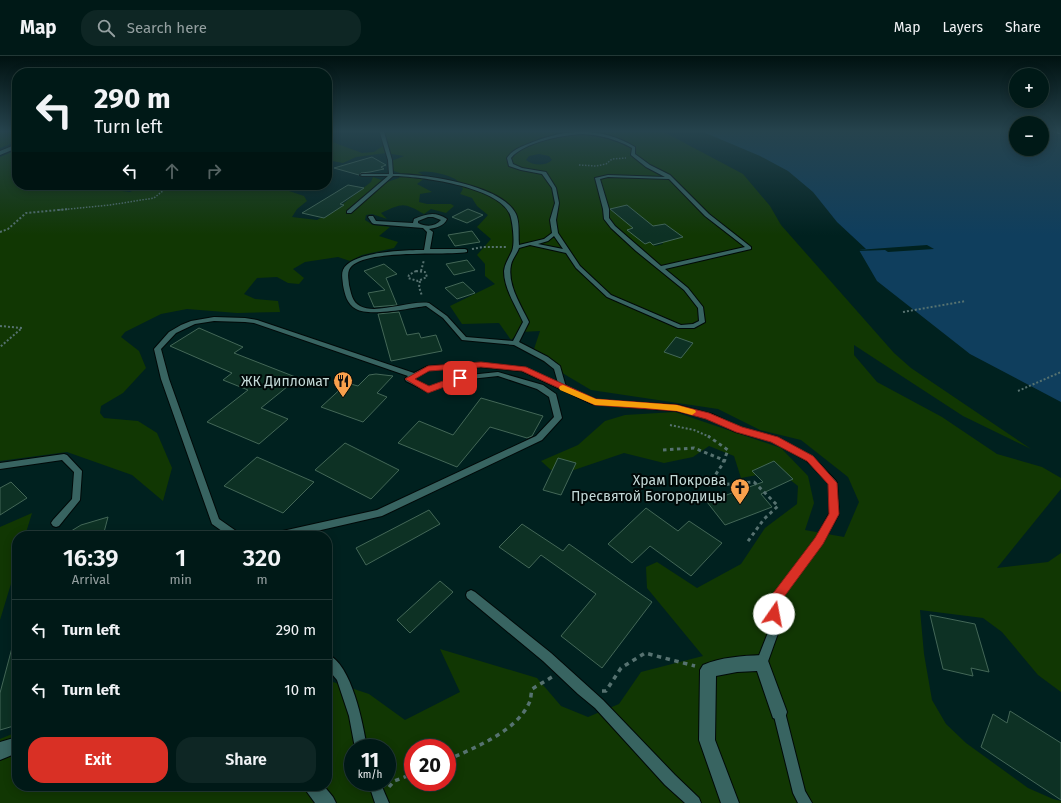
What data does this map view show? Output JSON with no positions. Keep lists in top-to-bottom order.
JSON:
{
  "places": {
    "restaurant": ["ЖК Дипломат"],
    "church": ["Храм Покрова Пресвятой Богородицы"]
  },
  "page": {
    "header": "Map",
    "search": "Search here",
    "nav": ["Map", "Layers", "Share"],
    "map_buttons": ["+", "−"],
    "turn": ["290 m", "Turn left"],
    "eta": [
      "16:39",
      "Arrival",
      "1",
      "min",
      "320",
      "m"
    ],
    "list": [
      {
        "name": "Turn left",
        "value": "290 m"
      },
      {
        "name": "Turn left",
        "value": "10 m"
      }
    ],
    "buttons": ["Exit", "Share"],
    "speed": "11 km/h",
    "limit": "20"
  }
}
